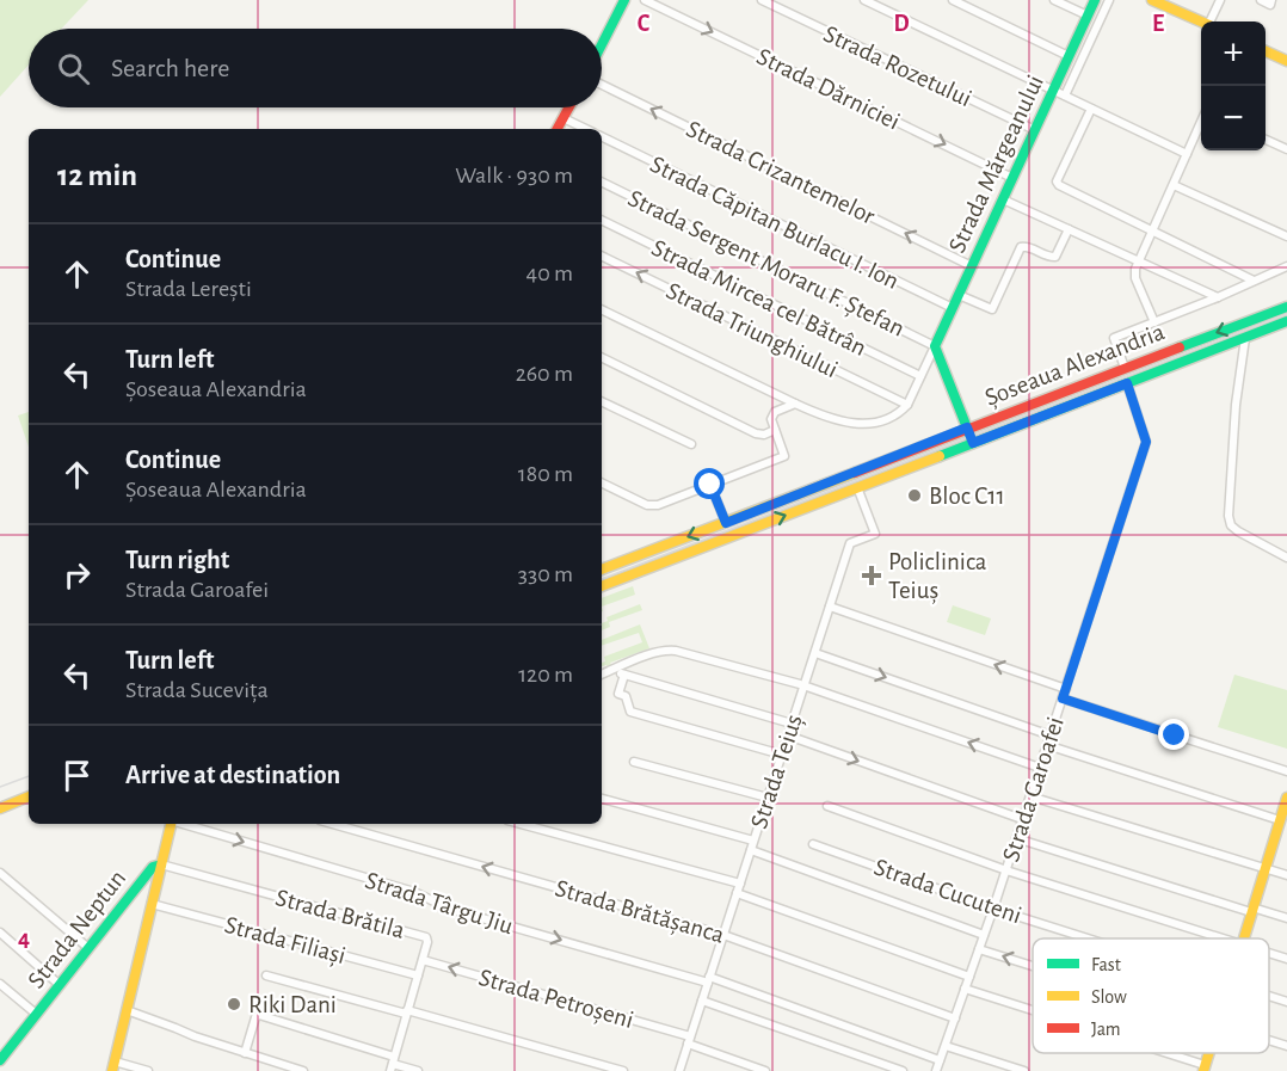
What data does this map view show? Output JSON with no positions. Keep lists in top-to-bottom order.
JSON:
{
  "streets": {
    "main road": ["Strada Mărgeanului", "Șoseaua Alexandria", "Strada Neptun"],
    "street": [
      "Strada Rozetului",
      "Strada Dărniciei",
      "Strada Crizantemelor",
      "Strada Căpitan Burlacu I. Ion",
      "Strada Sergent Moraru F. Ștefan",
      "Strada Mircea cel Bătrân",
      "Strada Triunghiului",
      "Strada Teiuș",
      "Strada Garoafei",
      "Strada Cucuteni",
      "Strada Târgu Jiu",
      "Strada Brătășanca",
      "Strada Brătila",
      "Strada Filiași",
      "Strada Petroșeni"
    ]
  },
  "crossings": [
    ["Strada Rozetului", "Strada Mărgeanului"],
    ["Strada Dărniciei", "Strada Mărgeanului"],
    ["Strada Mărgeanului", "Strada Crizantemelor"],
    ["Strada Mărgeanului", "Strada Căpitan Burlacu I. Ion"],
    ["Strada Mărgeanului", "Strada Sergent Moraru F. Ștefan"],
    ["Strada Mărgeanului", "Strada Mircea cel Bătrân"],
    ["Strada Mărgeanului", "Strada Triunghiului"],
    ["Șoseaua Alexandria", "Strada Teiuș"],
    ["Șoseaua Alexandria", "Strada Garoafei"],
    ["Strada Teiuș", "Strada Târgu Jiu"],
    ["Strada Teiuș", "Strada Brătășanca"],
    ["Strada Teiuș", "Strada Petroșeni"],
    ["Strada Garoafei", "Strada Cucuteni"],
    ["Strada Garoafei", "Strada Târgu Jiu"],
    ["Strada Garoafei", "Strada Brătășanca"],
    ["Strada Brătila", "Strada Neptun"],
    ["Strada Brătila", "Strada Filiași"],
    ["Strada Brătila", "Strada Petroșeni"]
  ],
  "one_way": ["Strada Dărniciei", "Strada Crizantemelor", "Strada Târgu Jiu"],
  "places": {
    "other": ["Bloc C11", "Riki Dani"],
    "health": ["Policlinica Teiuș"]
  },
  "legend": ["Fast", "Slow", "Jam"],
  "page": {
    "map_buttons": ["+", "−"],
    "search": "Search here",
    "heading": ["12 min", "Walk · 930 m"],
    "list": [
      ["Continue", "Strada Lerești", "40 m"],
      ["Turn left", "Șoseaua Alexandria", "260 m"],
      ["Continue", "Șoseaua Alexandria", "180 m"],
      ["Turn right", "Strada Garoafei", "330 m"],
      ["Turn left", "Strada Sucevița", "120 m"],
      "Arrive at destination"
    ]
  },
  "grid": {
    "columns": ["C", "D", "E"],
    "rows": ["4"]
  }
}
